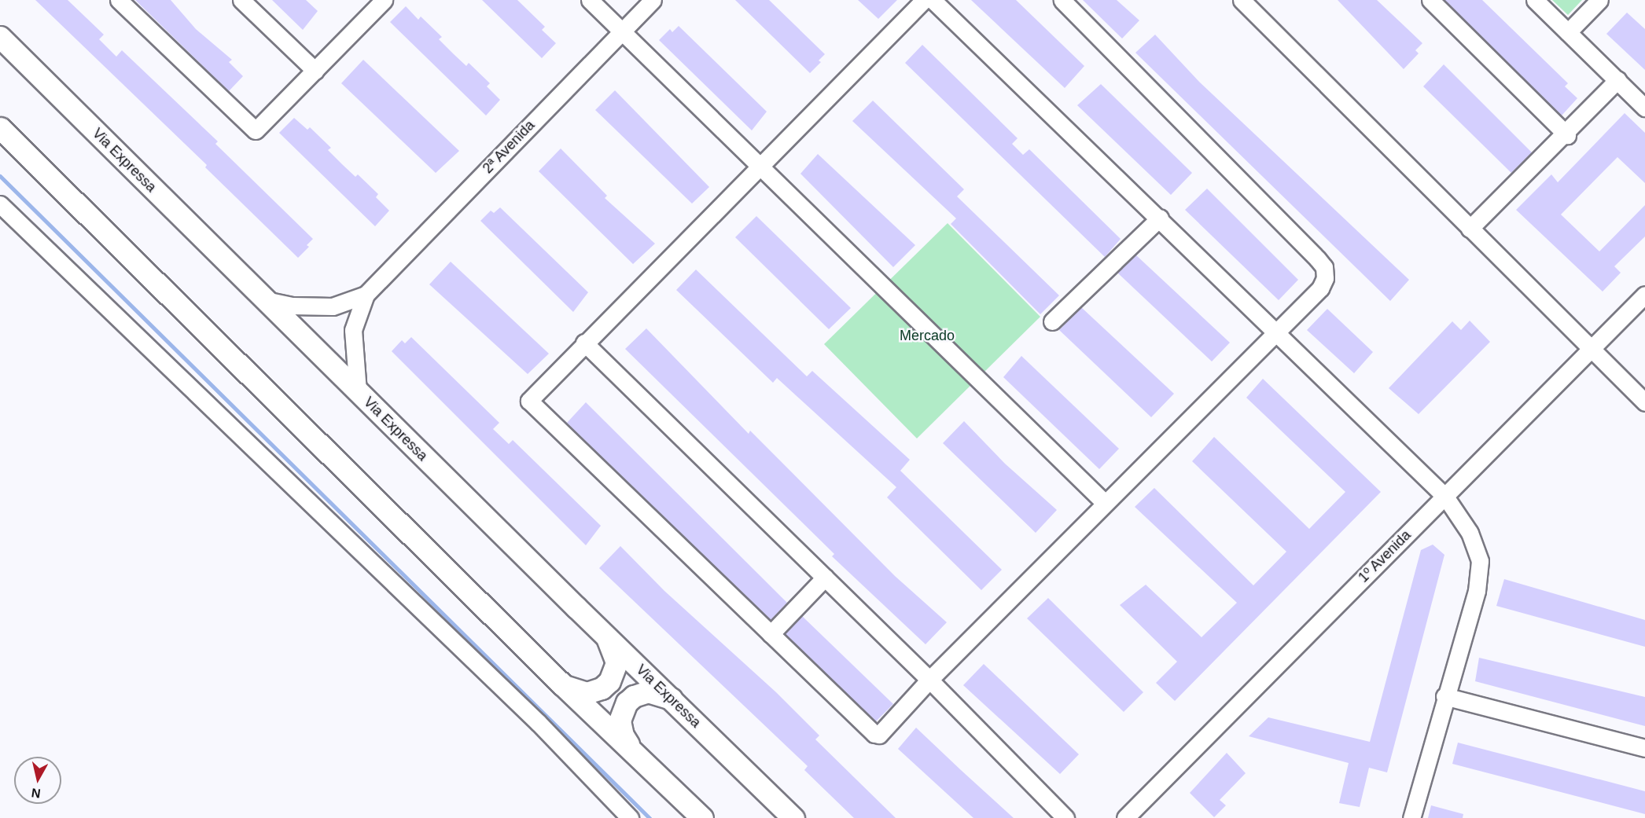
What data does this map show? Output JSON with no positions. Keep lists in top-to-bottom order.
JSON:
{
  "streets": {
    "main road": ["Via Expressa"],
    "street": ["2ª Avenida", "1º Avenida"]
  },
  "parks": ["Mercado"],
  "north": "bottom"
}
